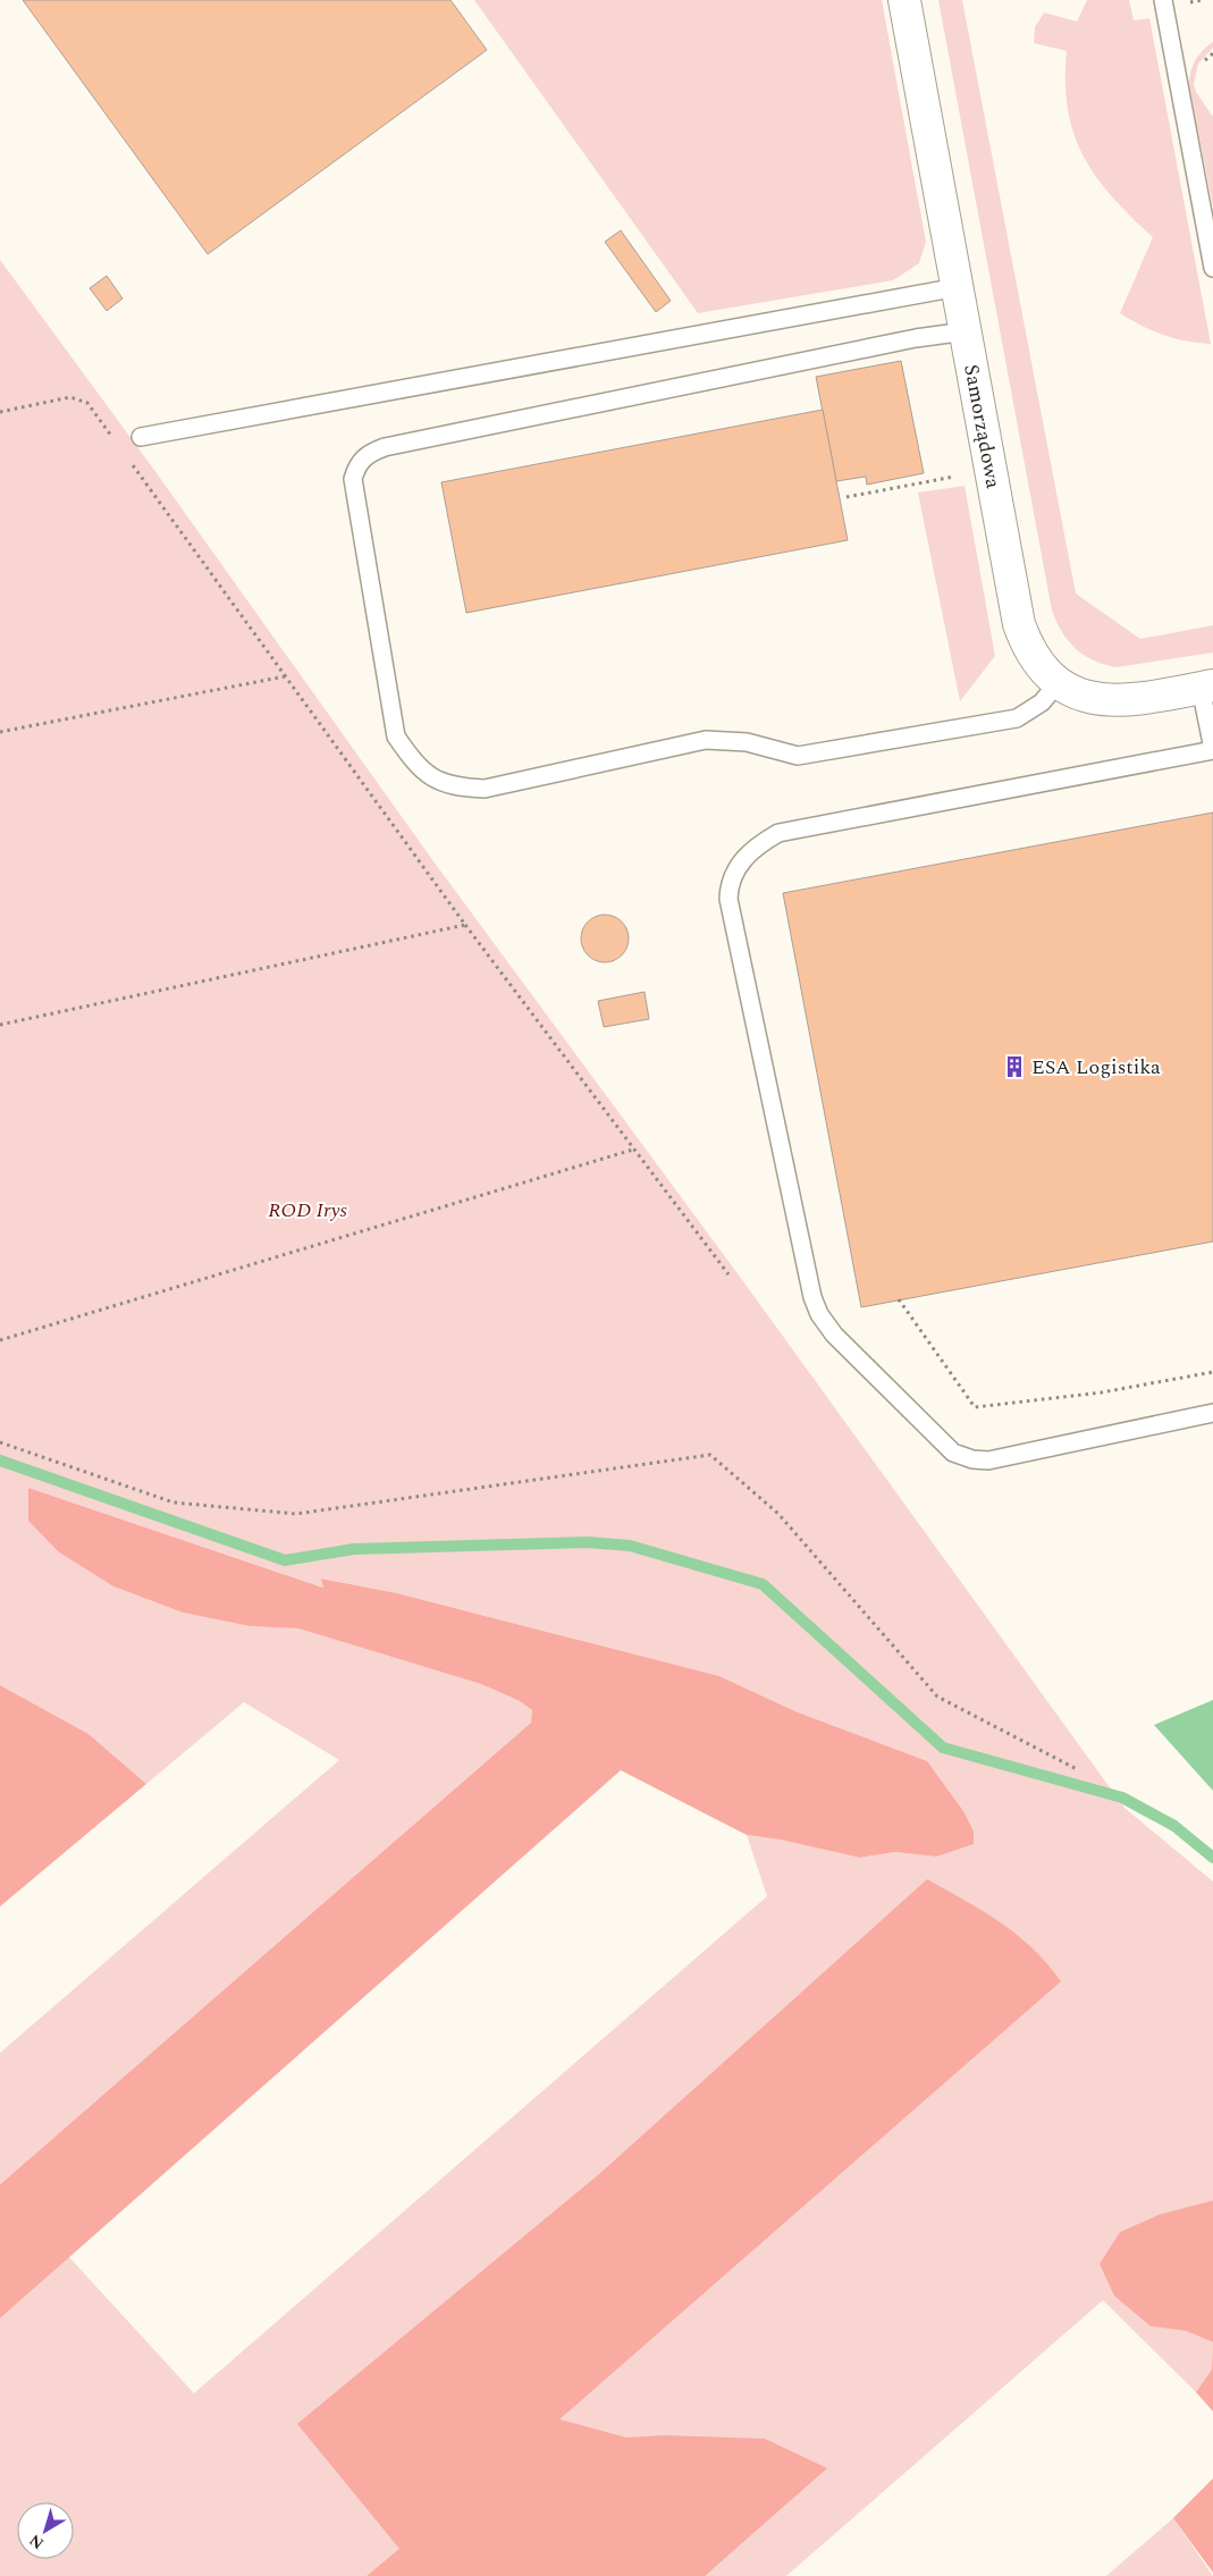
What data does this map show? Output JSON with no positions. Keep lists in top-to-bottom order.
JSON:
{
  "streets": {
    "street": ["Samorządowa"]
  },
  "parks": ["ROD Irys"],
  "places": {
    "building": ["ESA Logistika"]
  },
  "north": "bottom left"
}
